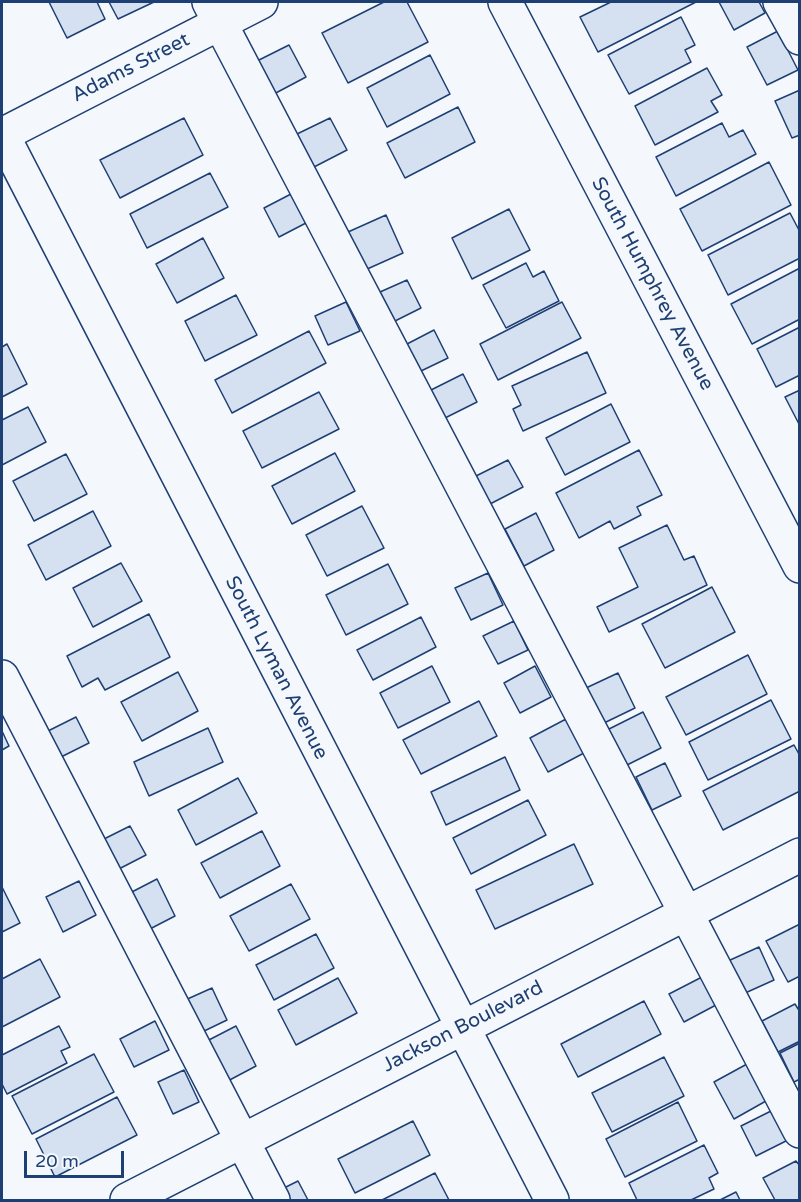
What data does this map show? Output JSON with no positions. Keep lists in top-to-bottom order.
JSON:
{
  "streets": {
    "street": [
      "Adams Street",
      "South Humphrey Avenue",
      "South Lyman Avenue",
      "Jackson Boulevard"
    ]
  },
  "crossings": [
    ["Adams Street", "South Lyman Avenue"],
    ["South Lyman Avenue", "Jackson Boulevard"]
  ],
  "scale_bar": "20 m"
}
